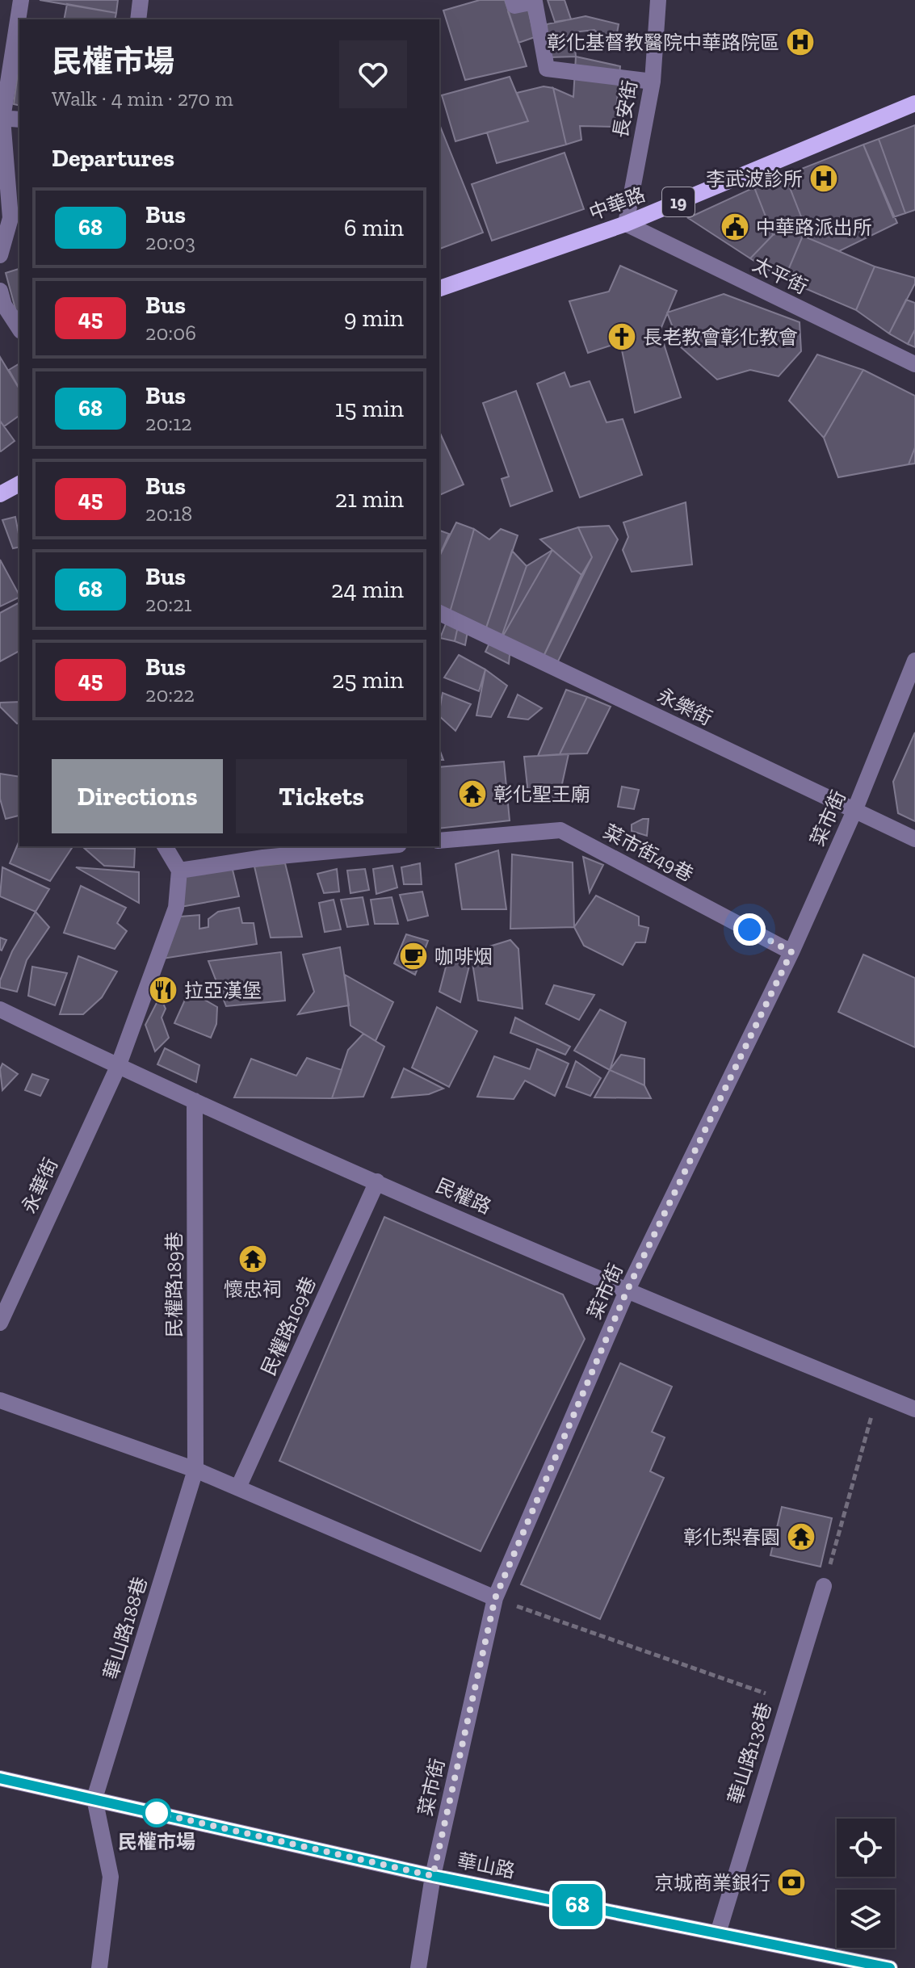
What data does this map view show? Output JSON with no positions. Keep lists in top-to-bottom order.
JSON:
{
  "streets": {
    "main road": ["19", "中華路"],
    "street": [
      "長安街",
      "太平街",
      "永樂街",
      "菜市街",
      "菜市街49巷",
      "永華街",
      "民權路",
      "民權路189巷",
      "民權路169巷",
      "華山路188巷",
      "華山路138巷",
      "華山路"
    ]
  },
  "crossings": [
    ["長安街", "中華路"],
    ["長安街", "太平街"],
    ["中華路", "太平街"],
    ["永樂街", "菜市街"],
    ["菜市街", "菜市街49巷"],
    ["菜市街", "民權路"],
    ["菜市街", "華山路"],
    ["永華街", "民權路"],
    ["民權路", "民權路189巷"],
    ["民權路", "民權路169巷"],
    ["民權路189巷", "華山路188巷"],
    ["華山路188巷", "華山路"],
    ["華山路138巷", "華山路"]
  ],
  "places": {
    "hospital": ["彰化基督教醫院中華路院區", "李武波診所"],
    "public building": ["中華路派出所"],
    "church": ["長老教會彰化教會"],
    "temple": ["彰化聖王廟", "懷忠祠", "彰化梨春園"],
    "cafe": ["咖啡烟"],
    "restaurant": ["拉亞漢堡"],
    "other": ["民權市場"],
    "bank": ["京城商業銀行"]
  },
  "lines": ["bus line 68"],
  "page": {
    "on_map": "68",
    "heading": [
      ["民權市場", "Walk · 4 min · 270 m"],
      "Departures"
    ],
    "list": [
      {
        "mark": "68",
        "name": "Bus",
        "note": "20:03",
        "value": "6 min"
      },
      {
        "mark": "45",
        "name": "Bus",
        "note": "20:06",
        "value": "9 min"
      },
      {
        "mark": "68",
        "name": "Bus",
        "note": "20:12",
        "value": "15 min"
      },
      {
        "mark": "45",
        "name": "Bus",
        "note": "20:18",
        "value": "21 min"
      },
      {
        "mark": "68",
        "name": "Bus",
        "note": "20:21",
        "value": "24 min"
      },
      {
        "mark": "45",
        "name": "Bus",
        "note": "20:22",
        "value": "25 min"
      }
    ],
    "buttons": ["Directions", "Tickets"]
  }
}
